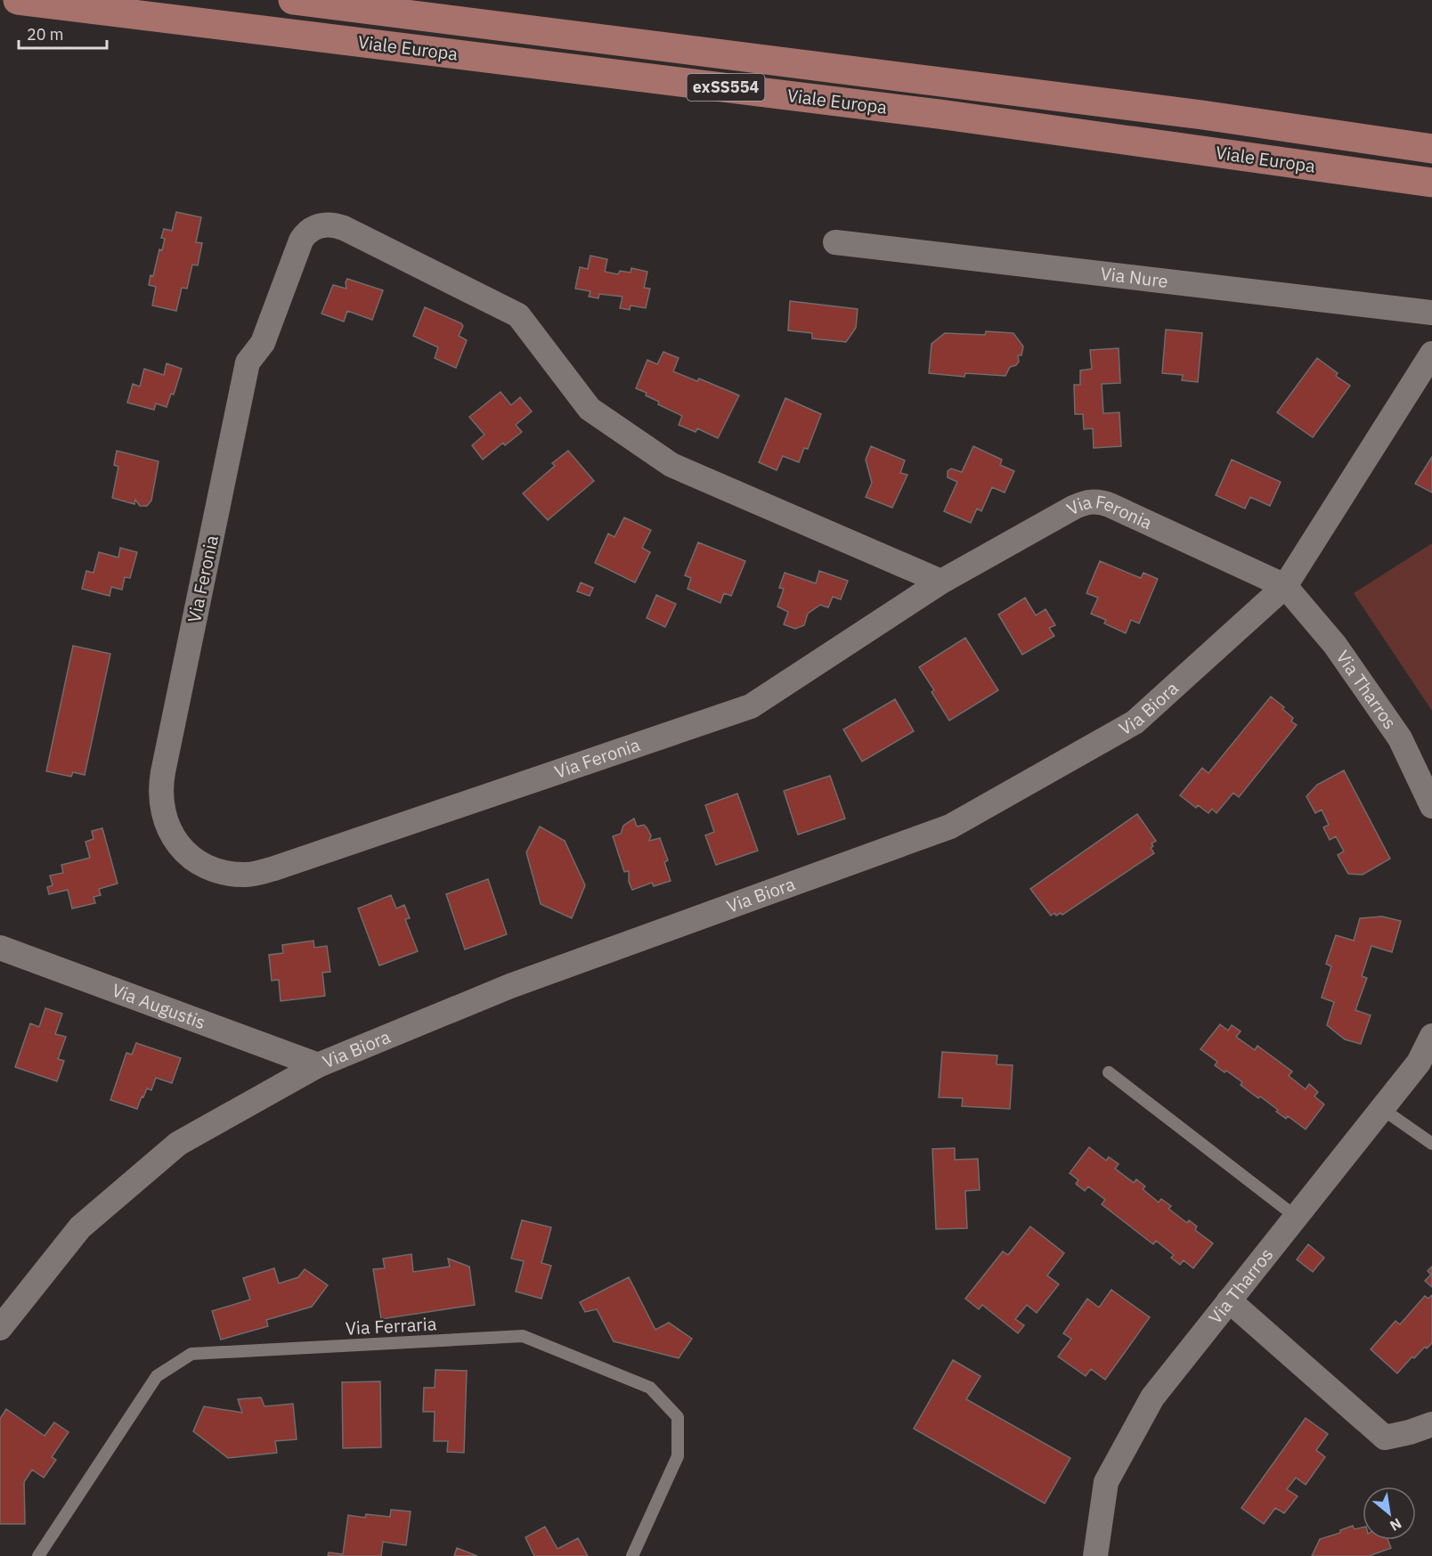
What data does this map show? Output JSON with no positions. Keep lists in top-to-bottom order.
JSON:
{
  "streets": {
    "main road": ["Viale Europa", "exSS554"],
    "street": [
      "Via Nure",
      "Via Feronia",
      "Via Tharros",
      "Via Biora",
      "Via Augustis"
    ],
    "lane": ["Via Ferraria"]
  },
  "crossings": [
    ["Via Feronia", "Via Tharros"],
    ["Via Feronia", "Via Biora"],
    ["Via Tharros", "Via Biora"],
    ["Via Biora", "Via Augustis"]
  ],
  "scale_bar": "20 m",
  "north": "bottom right"
}
